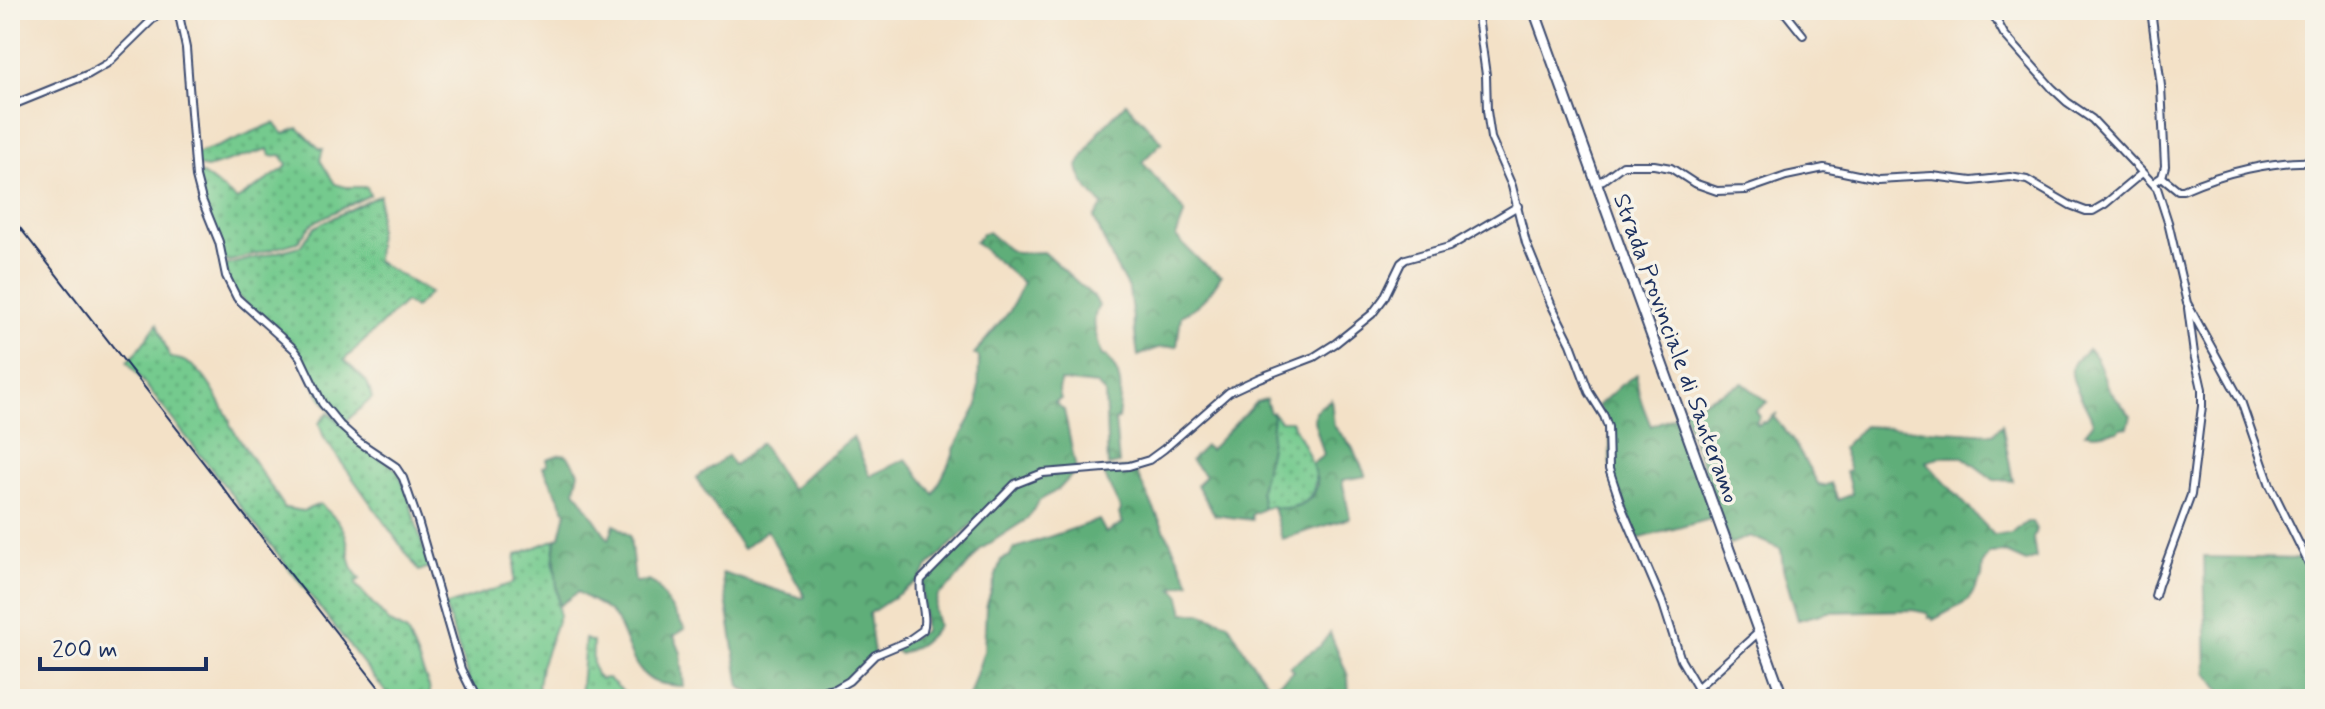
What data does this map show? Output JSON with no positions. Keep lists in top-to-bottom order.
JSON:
{
  "streets": {
    "main road": ["Strada Provinciale di Santeramo"]
  },
  "scale_bar": "200 m"
}
